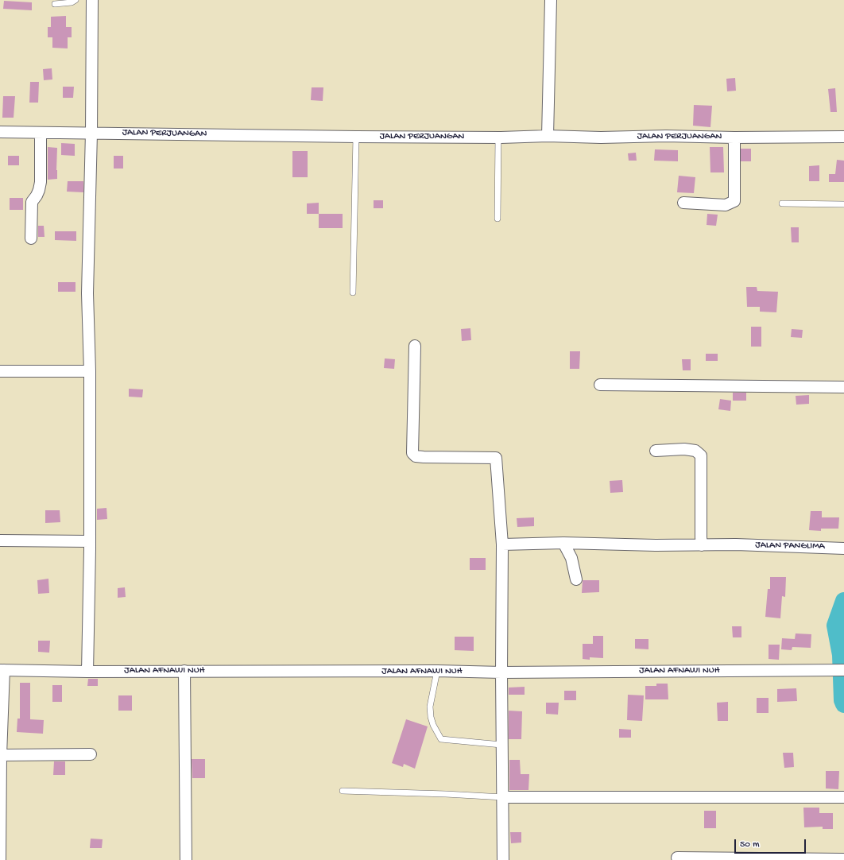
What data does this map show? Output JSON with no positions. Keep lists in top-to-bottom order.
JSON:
{
  "streets": {
    "street": ["JALAN PERJUANGAN", "JALAN PANGLIMA", "JALAN AFNAWI NUH"]
  },
  "scale_bar": "50 m"
}
